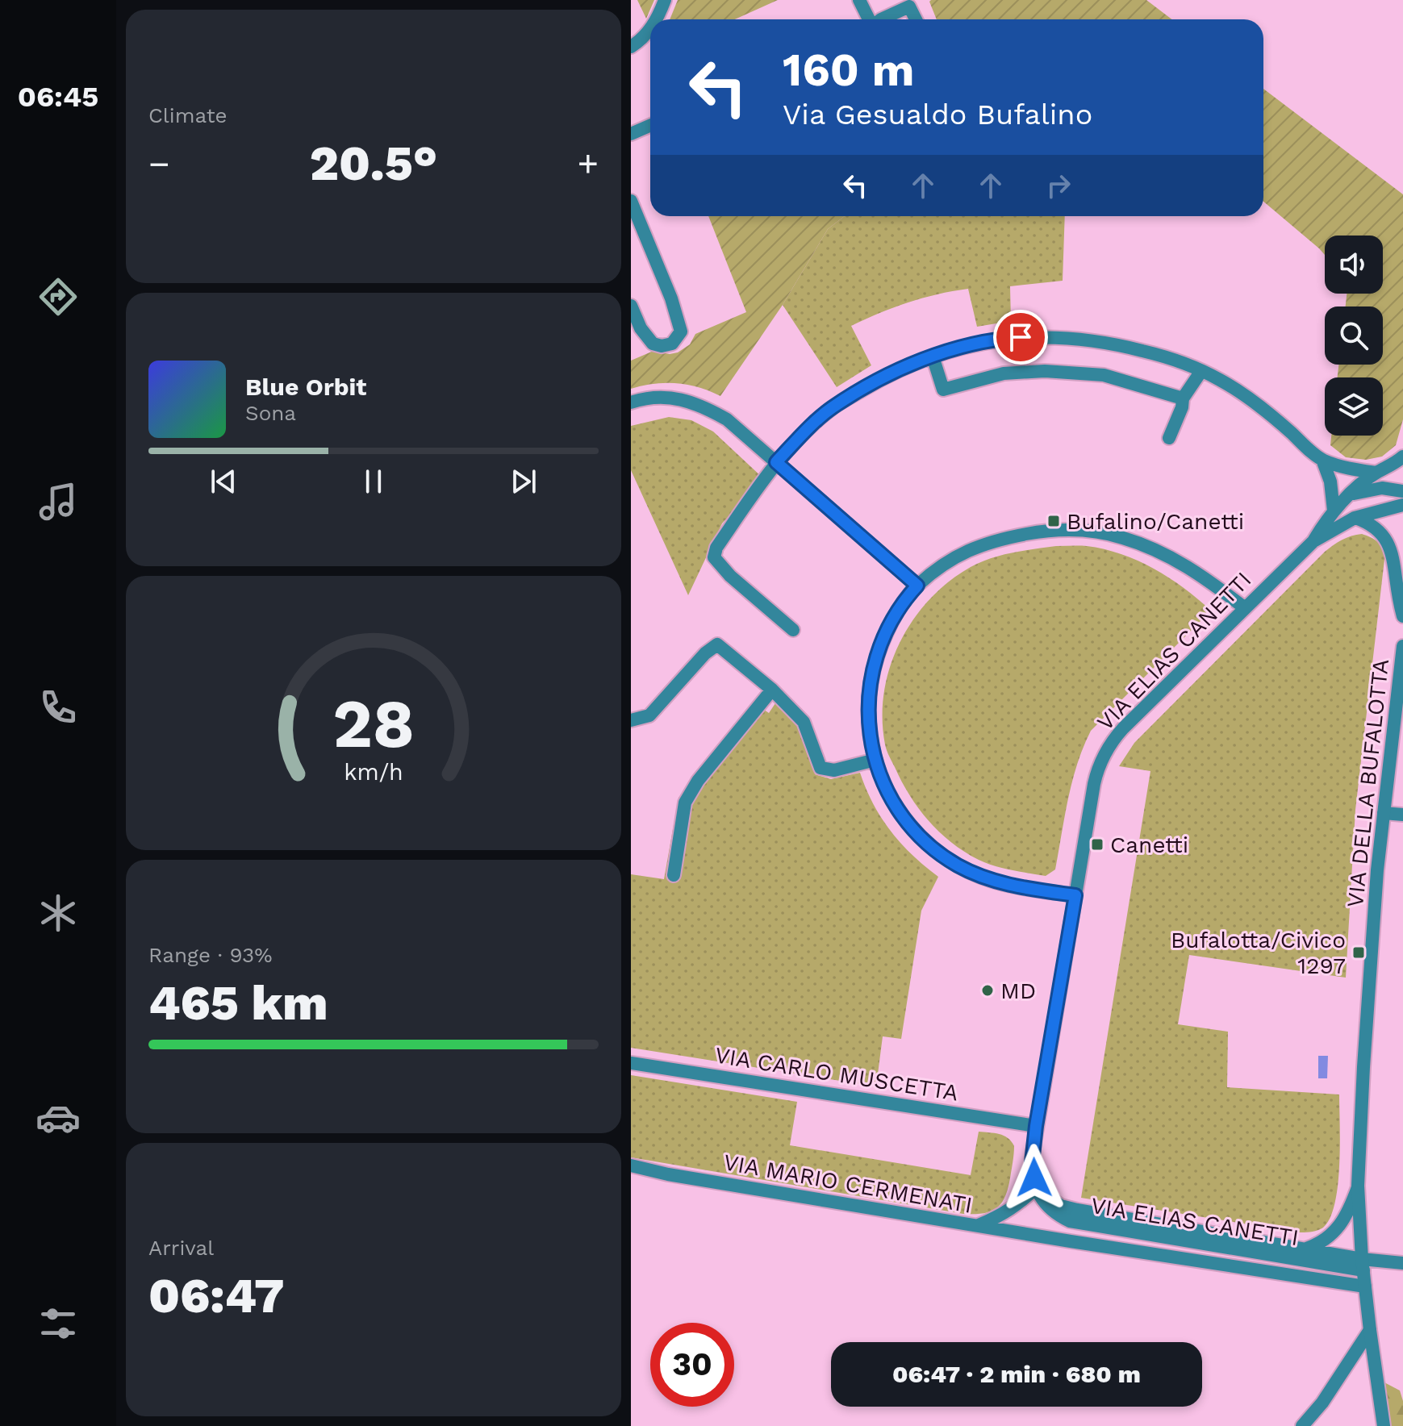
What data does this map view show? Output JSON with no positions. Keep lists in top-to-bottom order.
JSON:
{
  "streets": {
    "street": [
      "VIA ELIAS CANETTI",
      "VIA DELLA BUFALOTTA",
      "VIA CARLO MUSCETTA",
      "VIA MARIO CERMENATI"
    ]
  },
  "crossings": [
    ["VIA ELIAS CANETTI", "VIA DELLA BUFALOTTA"],
    ["VIA ELIAS CANETTI", "VIA CARLO MUSCETTA"],
    ["VIA DELLA BUFALOTTA", "VIA MARIO CERMENATI"]
  ],
  "places": {
    "transit": ["Bufalino/Canetti", "Canetti", "Bufalotta/Civico 1297"],
    "other": ["MD"]
  },
  "page": {
    "tabs": "06:45",
    "tile": [
      "Climate",
      ["Range · 93%", "465 km"],
      ["Arrival", "06:47"]
    ],
    "turn": ["160 m", "Via Gesualdo Bufalino"],
    "heat": ["−", "20.5°", "+"],
    "song": ["Blue Orbit", "Sona"],
    "limit": "30",
    "trip": "06:47 · 2 min · 680 m",
    "gauge": ["28", "km/h"]
  }
}
